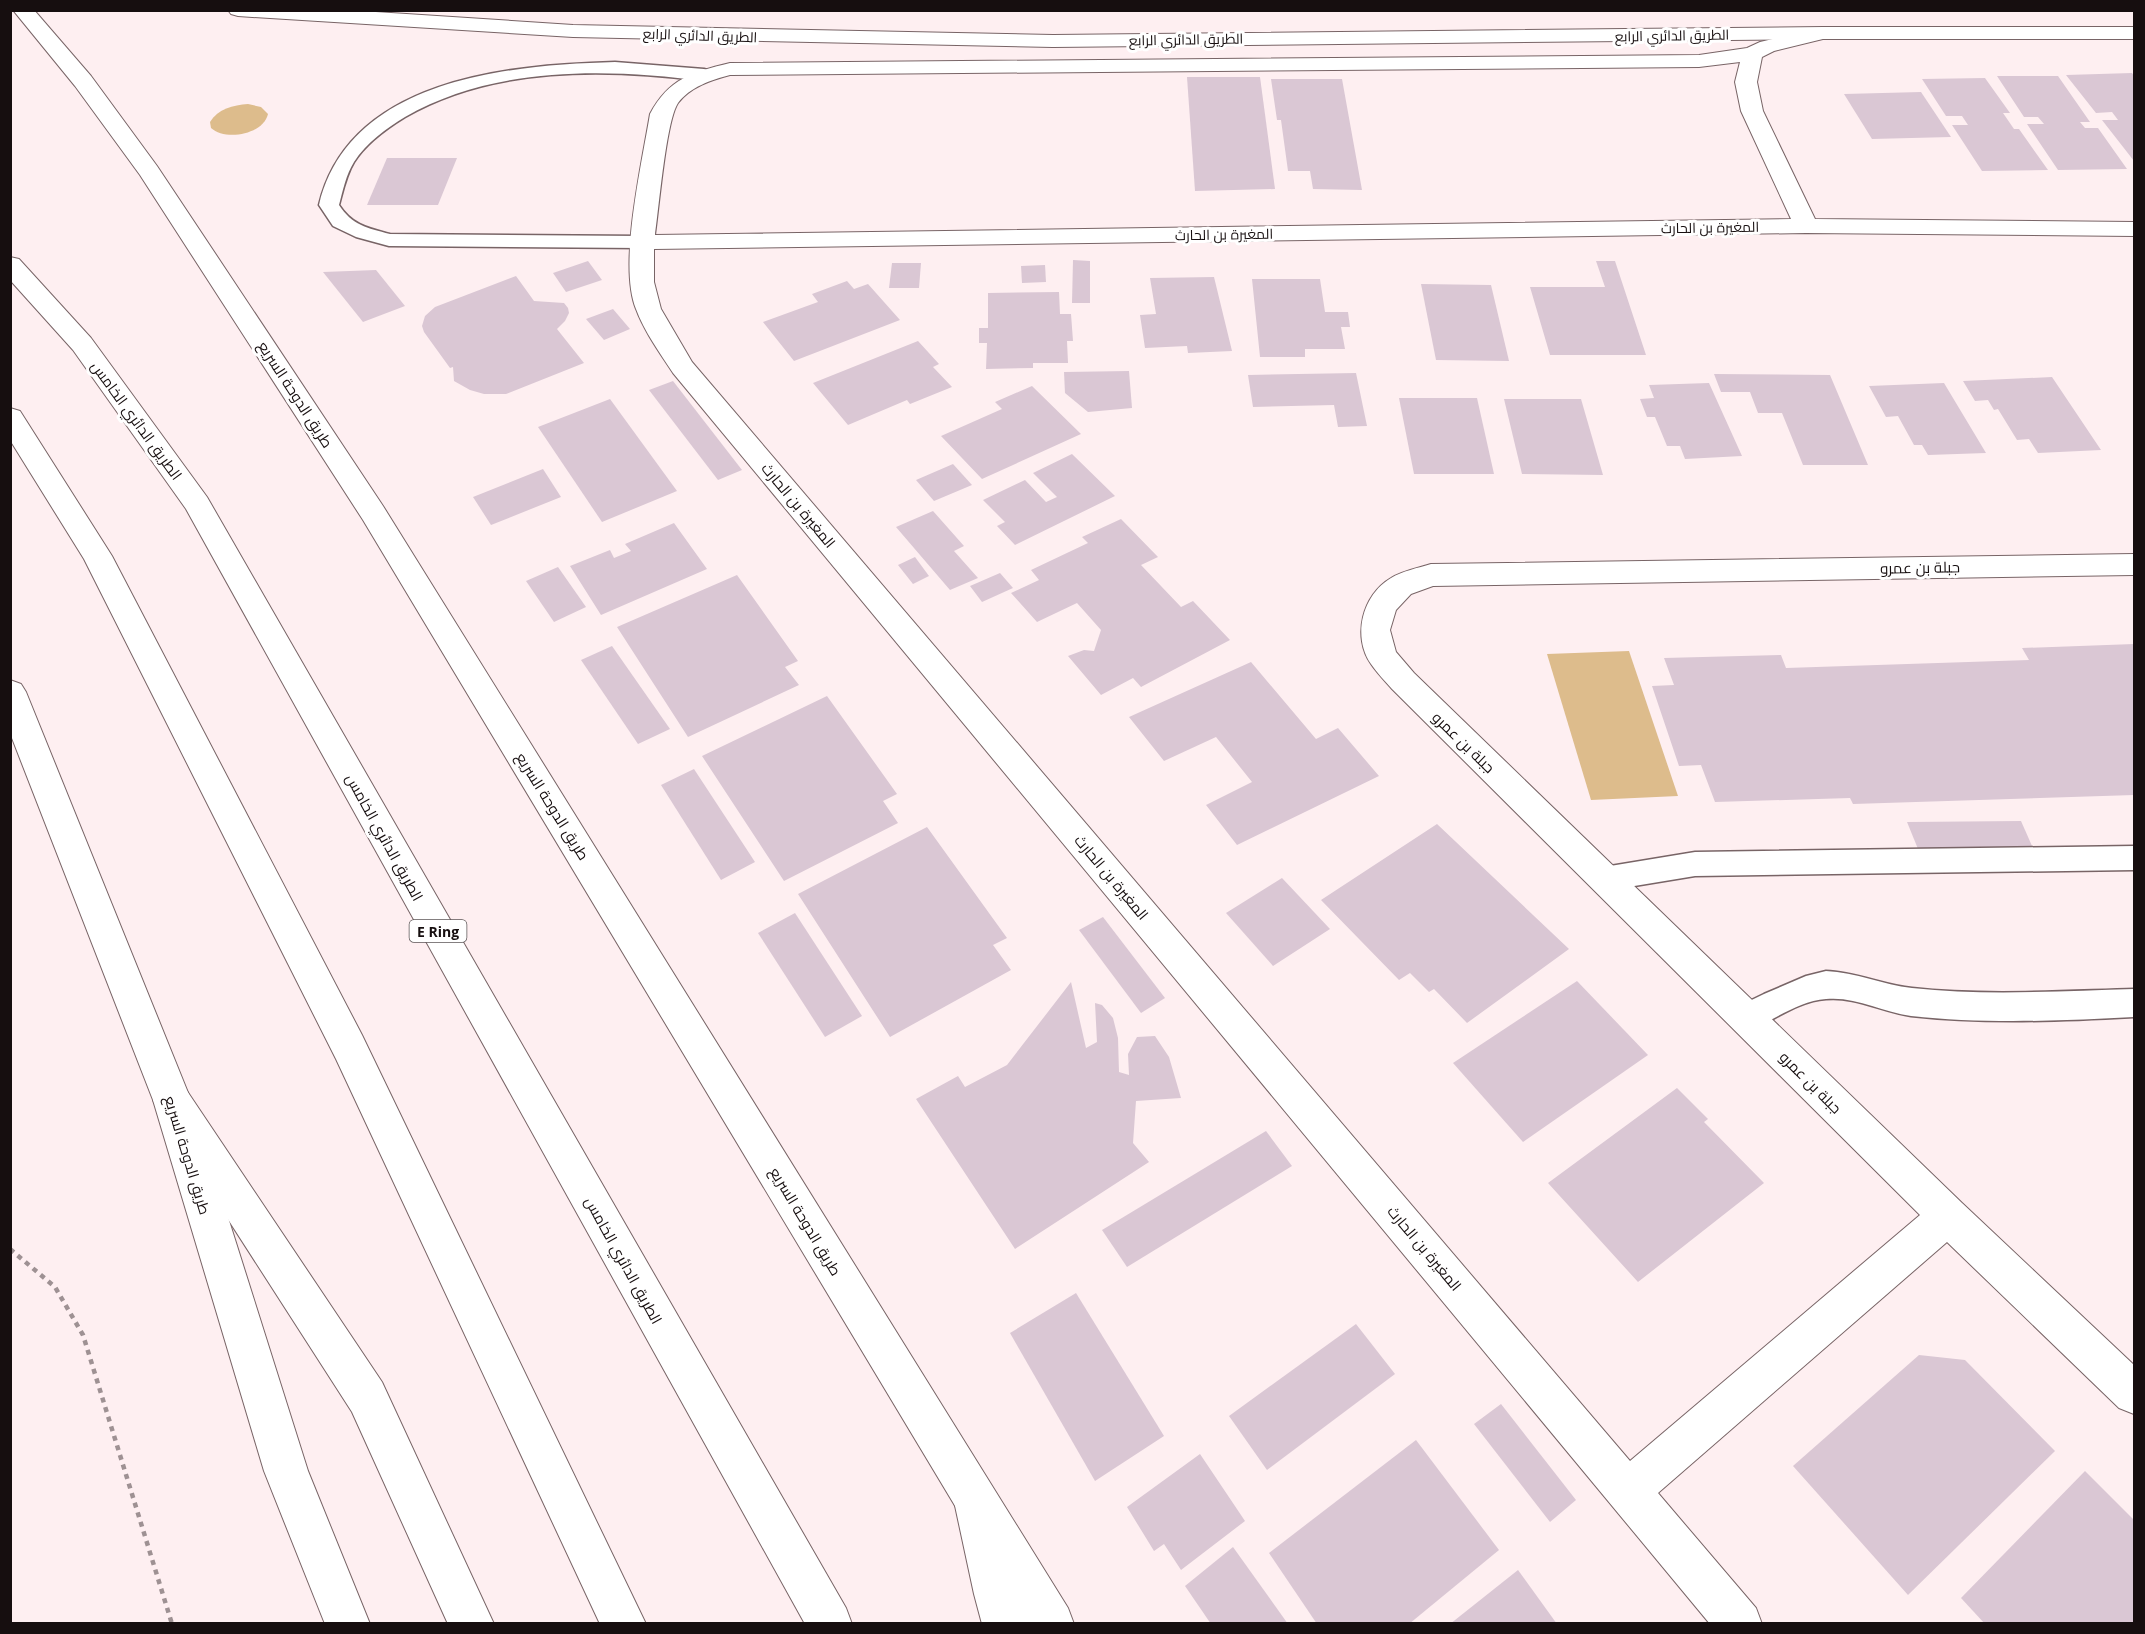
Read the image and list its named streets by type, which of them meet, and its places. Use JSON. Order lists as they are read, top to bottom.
{
  "streets": {
    "main road": [
      "الطريق الدائري الرابع",
      "المغيرة بن الحارث",
      "طريق الدوحة السريع",
      "الطريق الدائري الخامس",
      "جبلة بن عمرو",
      "E Ring"
    ]
  },
  "crossings": [
    ["الطريق الدائري الرابع", "المغيرة بن الحارث"]
  ]
}
